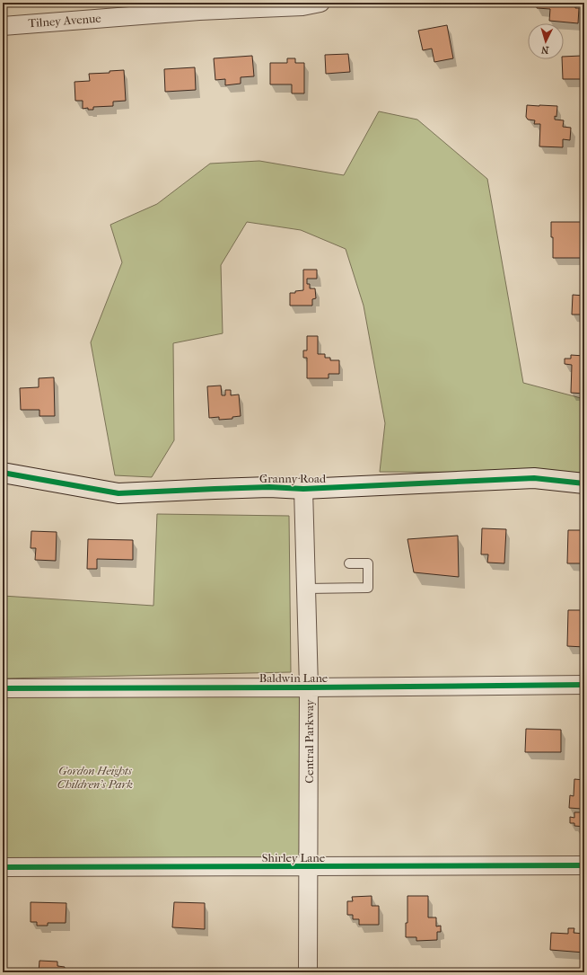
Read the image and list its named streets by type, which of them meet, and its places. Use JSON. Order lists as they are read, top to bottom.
{
  "streets": {
    "street": [
      "Tilney Avenue",
      "Granny Road",
      "Baldwin Lane",
      "Central Parkway",
      "Shirley Lane"
    ]
  },
  "crossings": [
    ["Granny Road", "Central Parkway"],
    ["Baldwin Lane", "Central Parkway"],
    ["Central Parkway", "Shirley Lane"]
  ],
  "parks": ["Gordon Heights Children's Park"],
  "north": "bottom"
}
